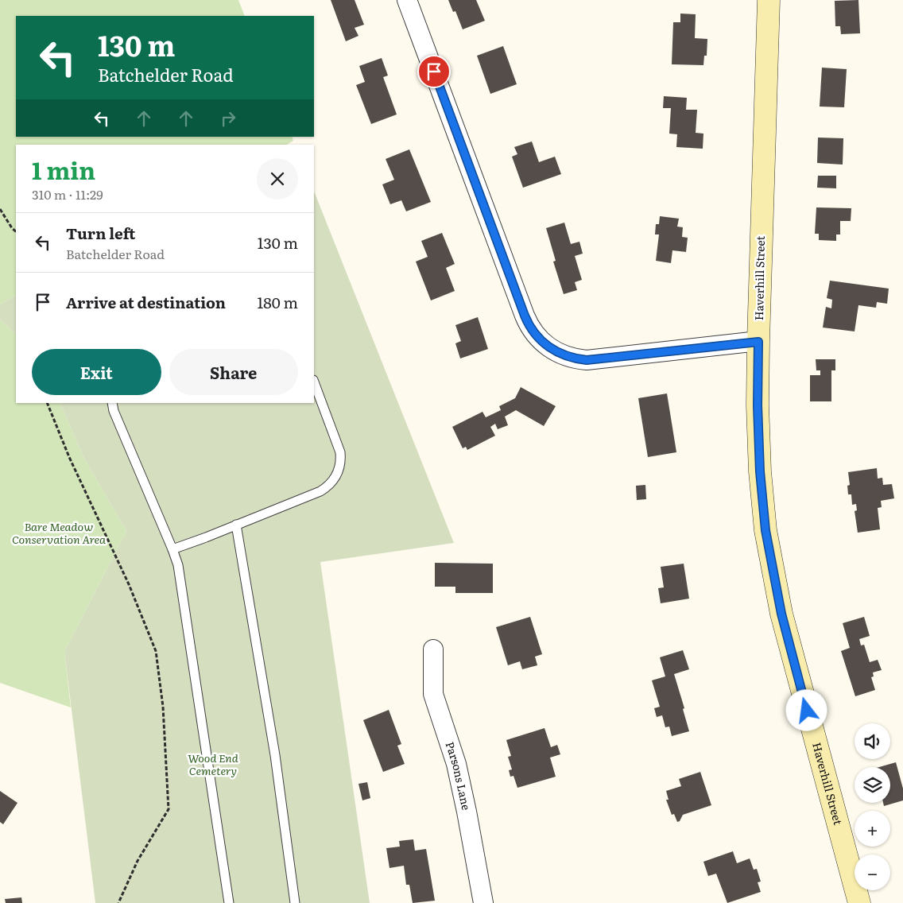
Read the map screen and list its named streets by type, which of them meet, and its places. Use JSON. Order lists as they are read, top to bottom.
{
  "streets": {
    "main road": ["Haverhill Street"],
    "street": ["Parsons Lane"]
  },
  "parks": ["Bare Meadow Conservation Area", "Wood End Cemetery"],
  "page": {
    "turn": ["130 m", "Batchelder Road"],
    "heading": ["1 min", "310 m · 11:29"],
    "list": [
      {
        "name": "Turn left",
        "note": "Batchelder Road",
        "value": "130 m"
      },
      {
        "name": "Arrive at destination",
        "value": "180 m"
      }
    ],
    "buttons": ["Exit", "Share"],
    "map_buttons": ["+", "−"]
  }
}
